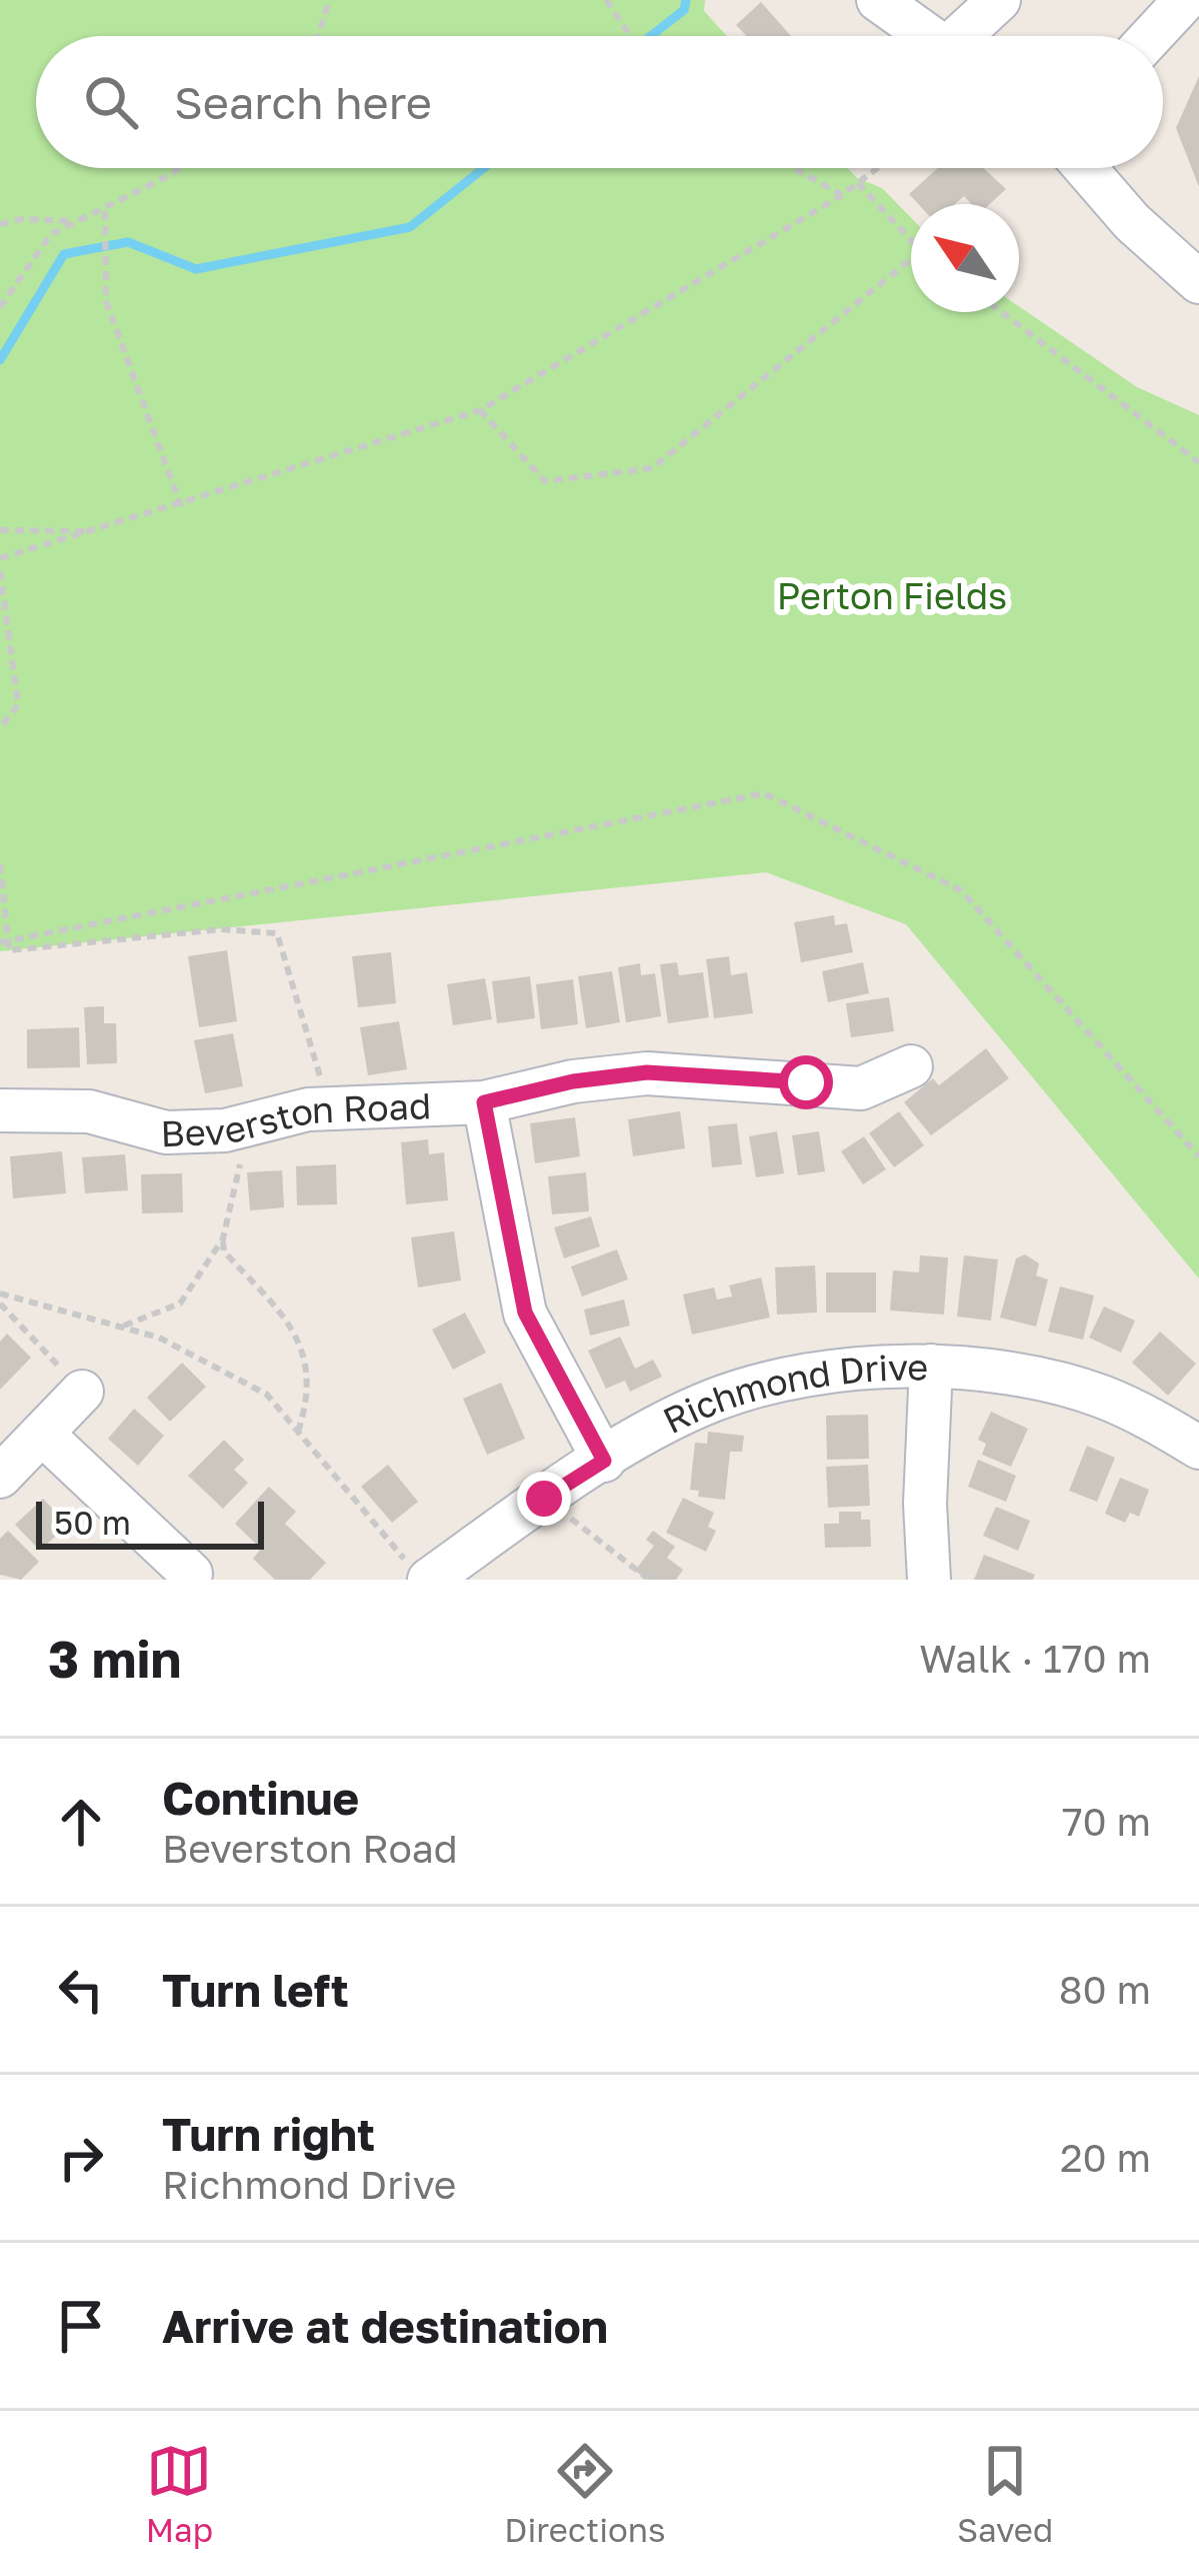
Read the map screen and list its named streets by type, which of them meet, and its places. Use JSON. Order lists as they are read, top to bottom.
{
  "streets": {
    "street": ["Beverston Road", "Richmond Drive"]
  },
  "parks": ["Perton Fields"],
  "scale_bar": "50 m",
  "north": "top left",
  "page": {
    "search": "Search here",
    "scale": "50 m",
    "heading": ["3 min", "Walk · 170 m"],
    "list": [
      ["Continue", "Beverston Road", "70 m"],
      ["Turn left", "80 m"],
      ["Turn right", "Richmond Drive", "20 m"],
      "Arrive at destination"
    ],
    "nav": ["Map", "Directions", "Saved"]
  }
}
